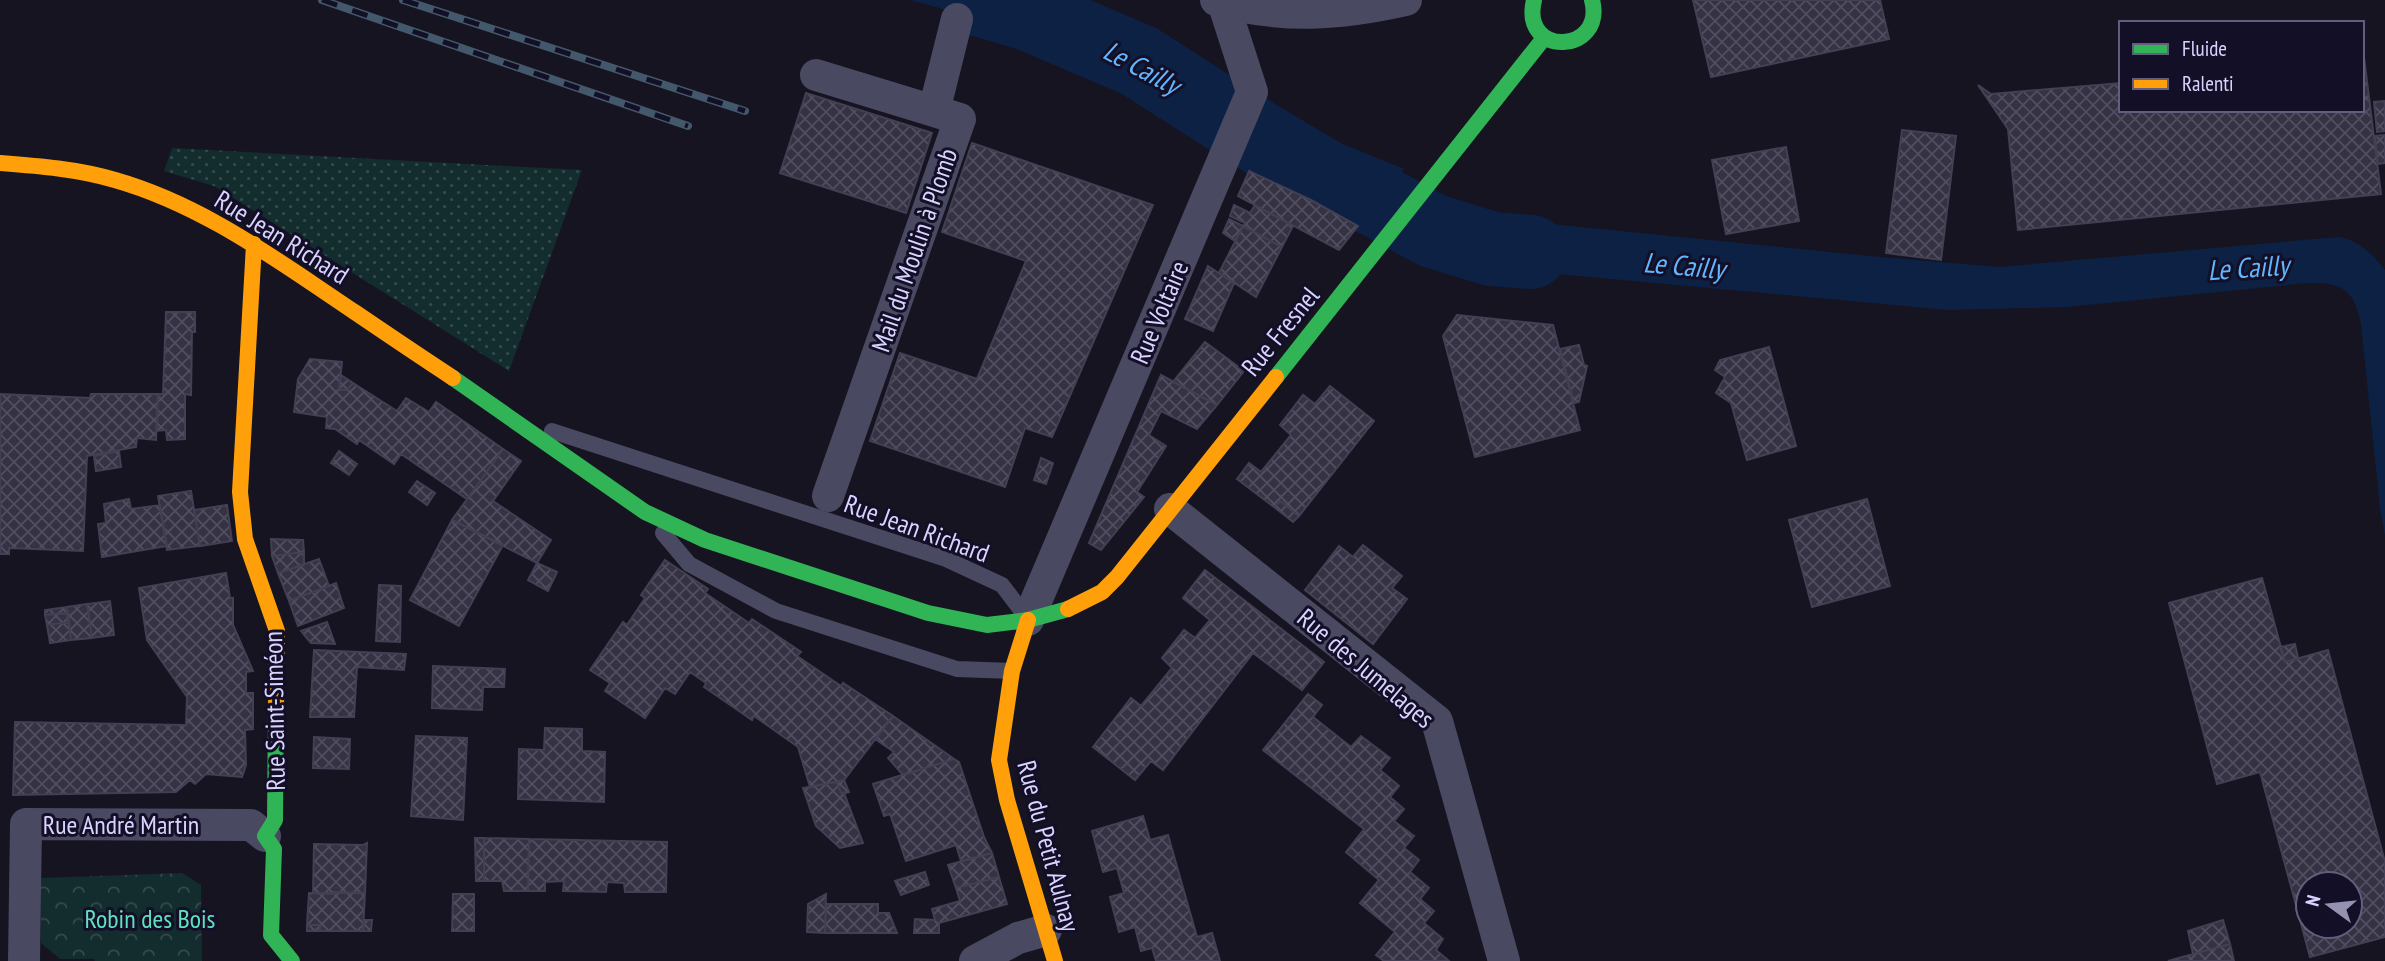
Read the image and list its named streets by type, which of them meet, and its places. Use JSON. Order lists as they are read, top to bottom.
{
  "streets": {
    "street": [
      "Rue Jean Richard",
      "Mail du Moulin à Plomb",
      "Rue Voltaire",
      "Rue Fresnel",
      "Rue des Jumelages",
      "Rue Saint-Siméon",
      "Rue André Martin",
      "Rue du Petit Aulnay"
    ]
  },
  "crossings": [
    ["Rue Jean Richard", "Rue Voltaire"],
    ["Rue Jean Richard", "Rue Fresnel"],
    ["Rue Jean Richard", "Rue Saint-Siméon"],
    ["Rue Jean Richard", "Rue du Petit Aulnay"],
    ["Rue Voltaire", "Rue Fresnel"],
    ["Rue Voltaire", "Rue du Petit Aulnay"],
    ["Rue Fresnel", "Rue des Jumelages"],
    ["Rue Fresnel", "Rue du Petit Aulnay"],
    ["Rue Saint-Siméon", "Rue André Martin"]
  ],
  "water": ["Le Cailly"],
  "parks": ["Robin des Bois"],
  "legend": ["Fluide", "Ralenti"],
  "north": "left"
}
